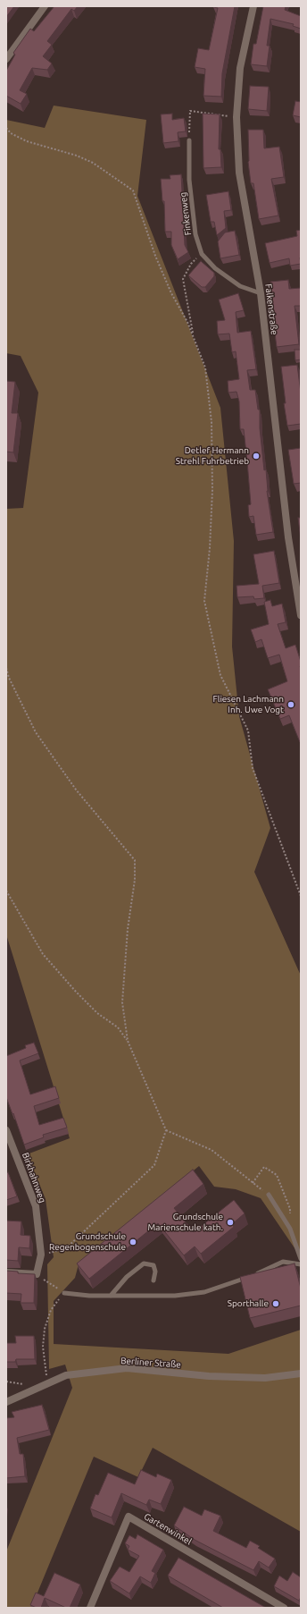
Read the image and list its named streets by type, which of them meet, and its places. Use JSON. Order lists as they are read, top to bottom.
{
  "streets": {
    "street": [
      "Falkenstraße",
      "Birkhahnweg",
      "Berliner Straße",
      "Gartenwinkel"
    ],
    "lane": ["Finkenweg"]
  },
  "crossings": [
    ["Finkenweg", "Falkenstraße"]
  ],
  "places": [
    "Detlef Hermann Strehl Fuhrbetrieb",
    "Fliesen Lachmann Inh. Uwe Vogt",
    "Grundschule Marienschule kath.",
    "Grundschule Regenbogenschule",
    "Sporthalle"
  ]
}
